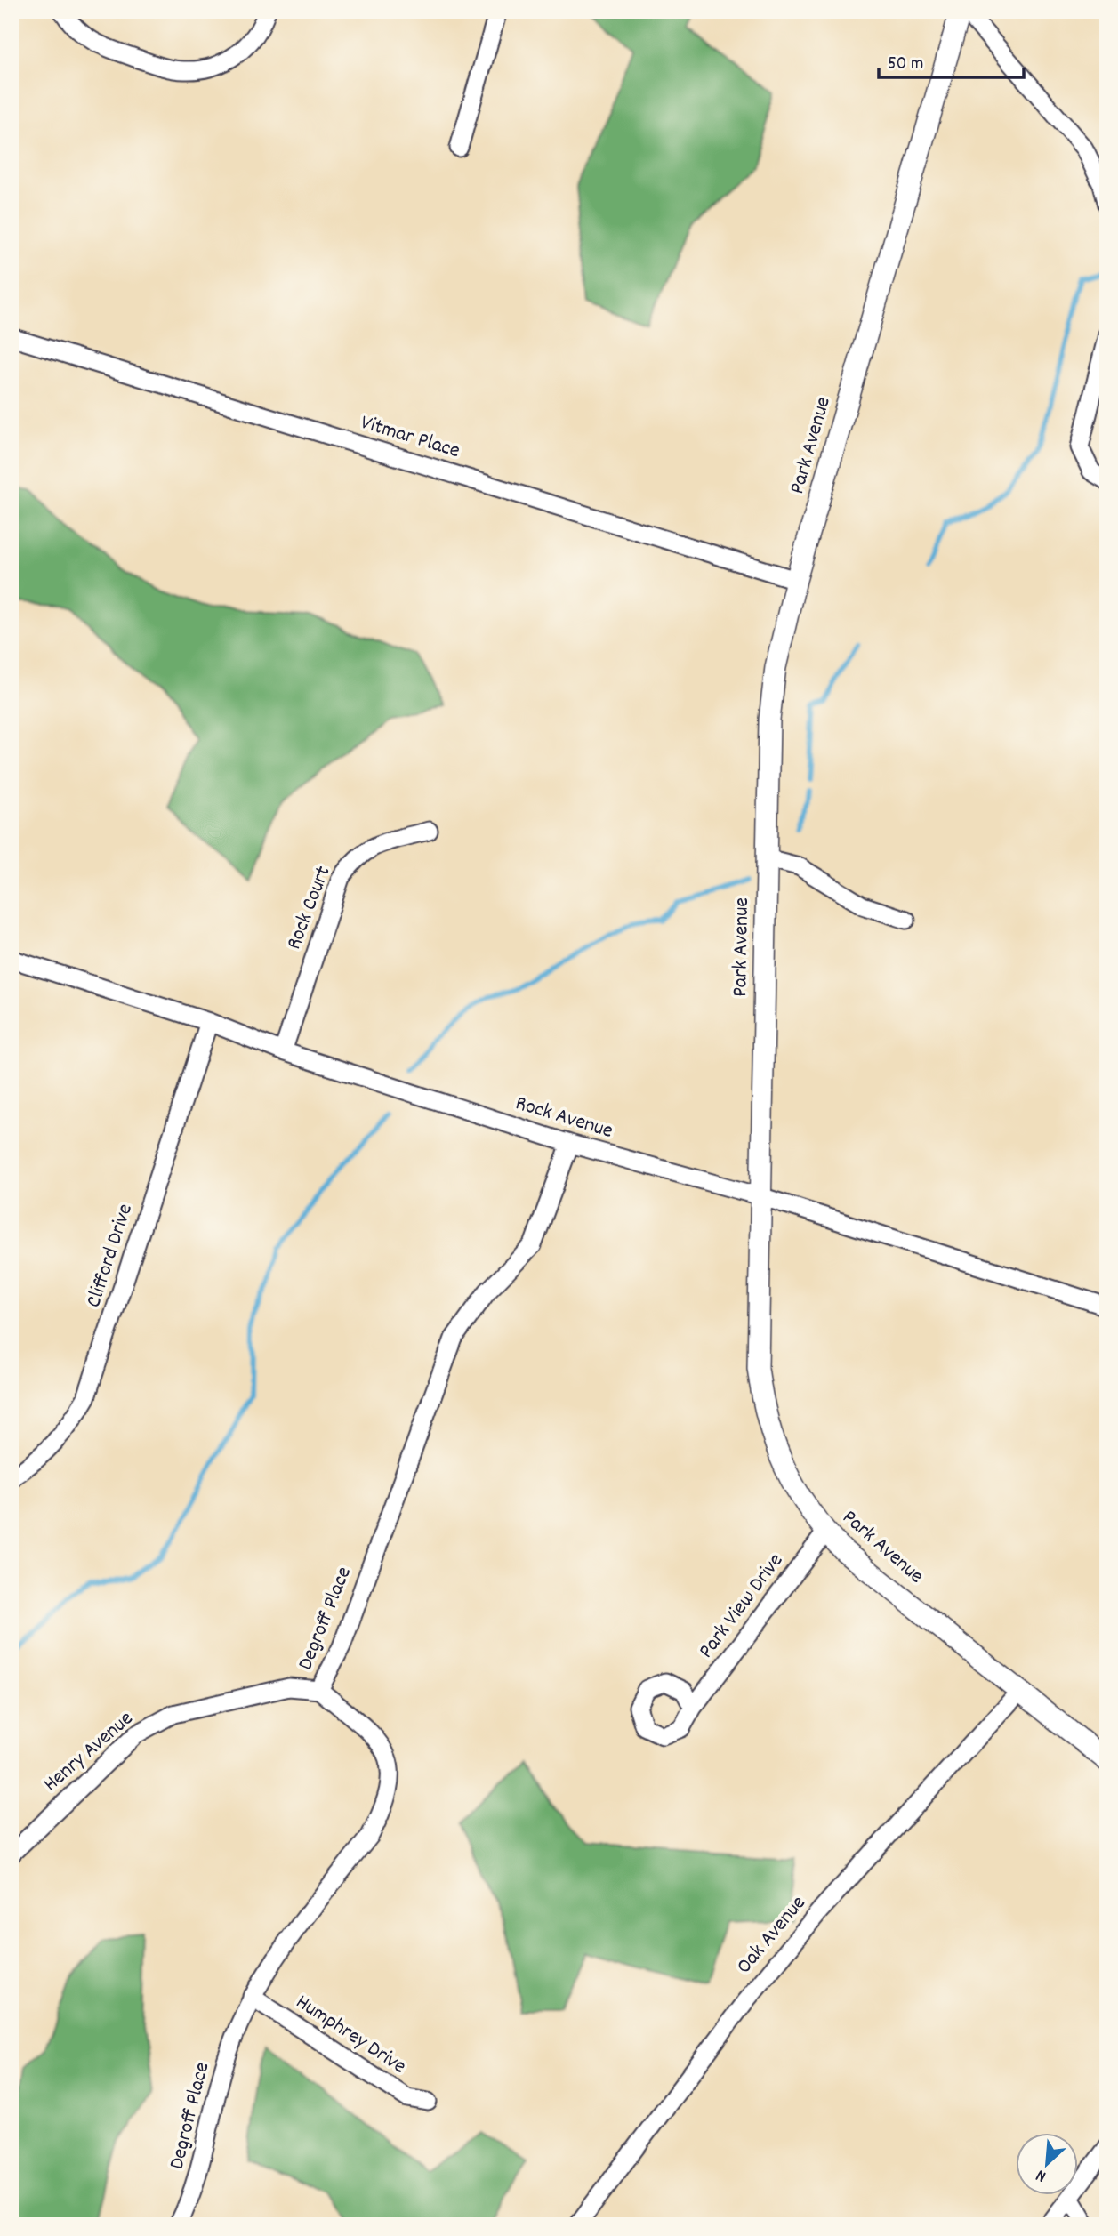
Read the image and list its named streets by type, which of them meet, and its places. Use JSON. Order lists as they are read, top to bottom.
{
  "streets": {
    "street": [
      "Vitmar Place",
      "Park Avenue",
      "Rock Court",
      "Rock Avenue",
      "Clifford Drive",
      "Park View Drive",
      "Degroff Place",
      "Henry Avenue",
      "Oak Avenue",
      "Humphrey Drive"
    ]
  },
  "crossings": [
    ["Vitmar Place", "Park Avenue"],
    ["Park Avenue", "Rock Avenue"],
    ["Park Avenue", "Park View Drive"],
    ["Park Avenue", "Oak Avenue"],
    ["Rock Court", "Rock Avenue"],
    ["Rock Avenue", "Clifford Drive"],
    ["Rock Avenue", "Degroff Place"],
    ["Degroff Place", "Henry Avenue"],
    ["Degroff Place", "Humphrey Drive"]
  ],
  "scale_bar": "50 m",
  "north": "bottom left"
}
